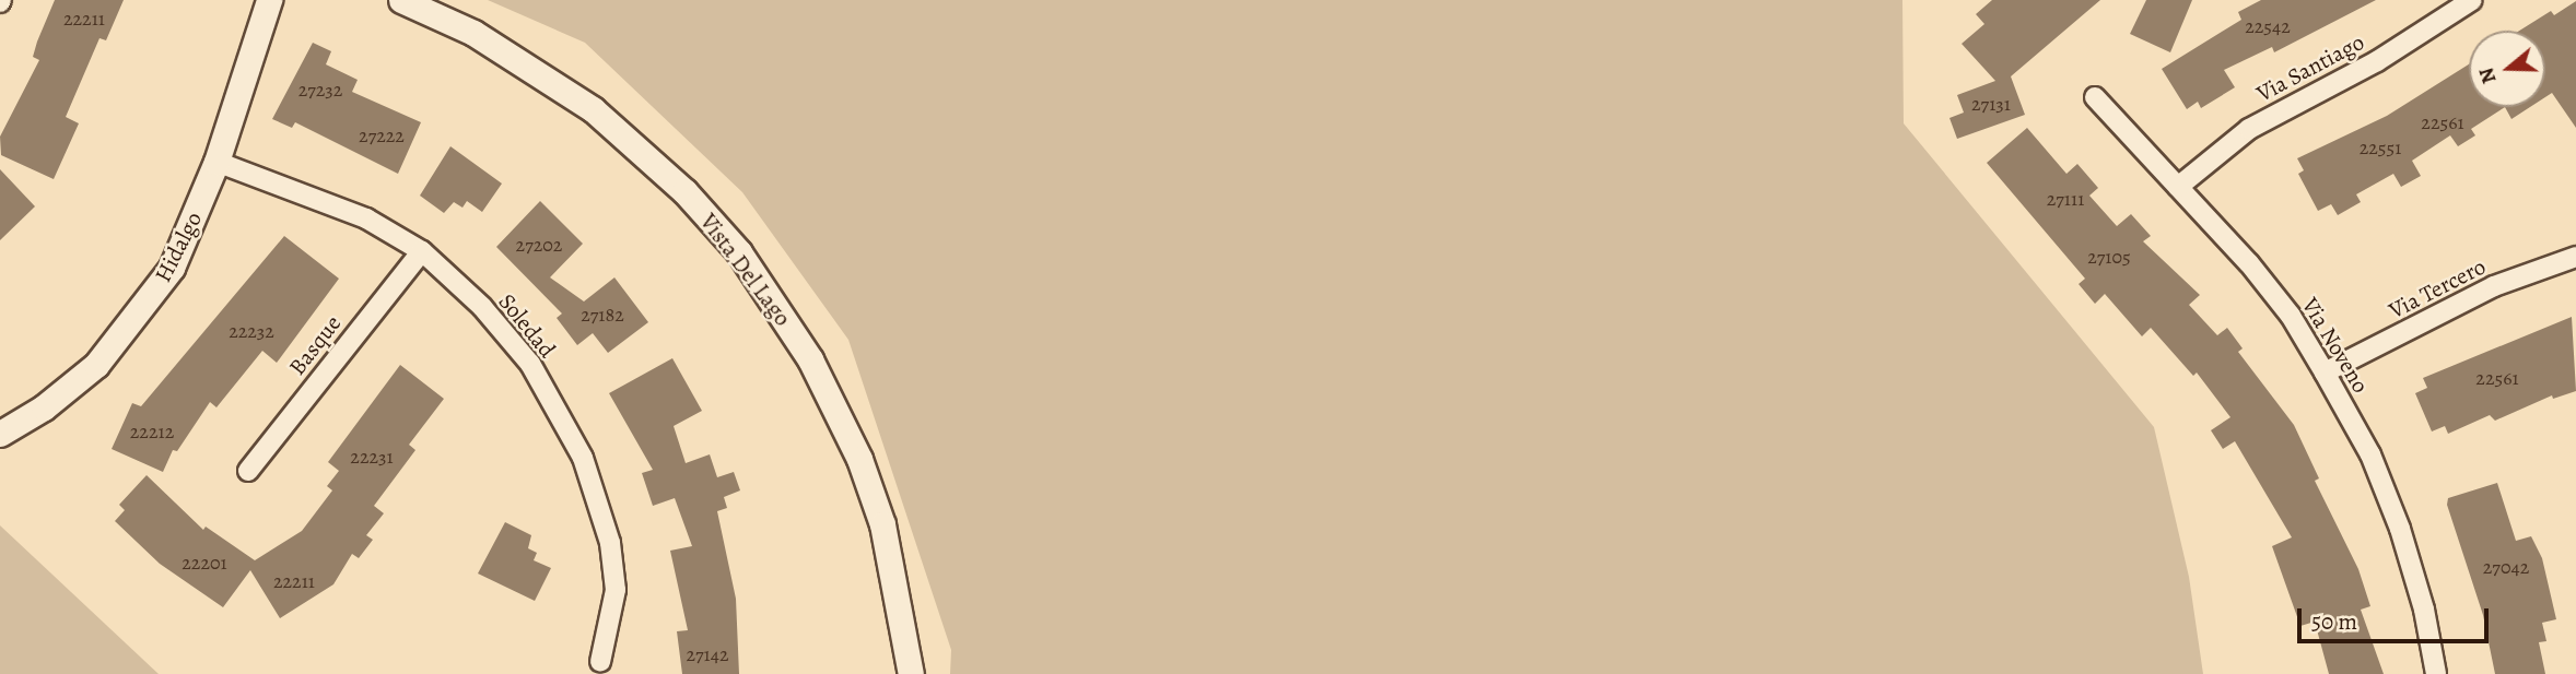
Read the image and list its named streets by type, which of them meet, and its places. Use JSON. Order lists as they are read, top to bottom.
{
  "streets": {
    "street": [
      "Via Santiago",
      "Hidalgo",
      "Vista Del Lago",
      "Via Tercero",
      "Soledad",
      "Basque",
      "Via Noveno"
    ]
  },
  "crossings": [
    ["Via Santiago", "Via Noveno"],
    ["Hidalgo", "Soledad"],
    ["Via Tercero", "Via Noveno"],
    ["Soledad", "Basque"]
  ],
  "house_numbers": [
    "22211",
    "22542",
    "27232",
    "27131",
    "22561",
    "27222",
    "22551",
    "27111",
    "27202",
    "27105",
    "27182",
    "22232",
    "22561",
    "22212",
    "22231",
    "22201",
    "27042",
    "22211",
    "27142"
  ],
  "scale_bar": "50 m",
  "north": "left"
}
